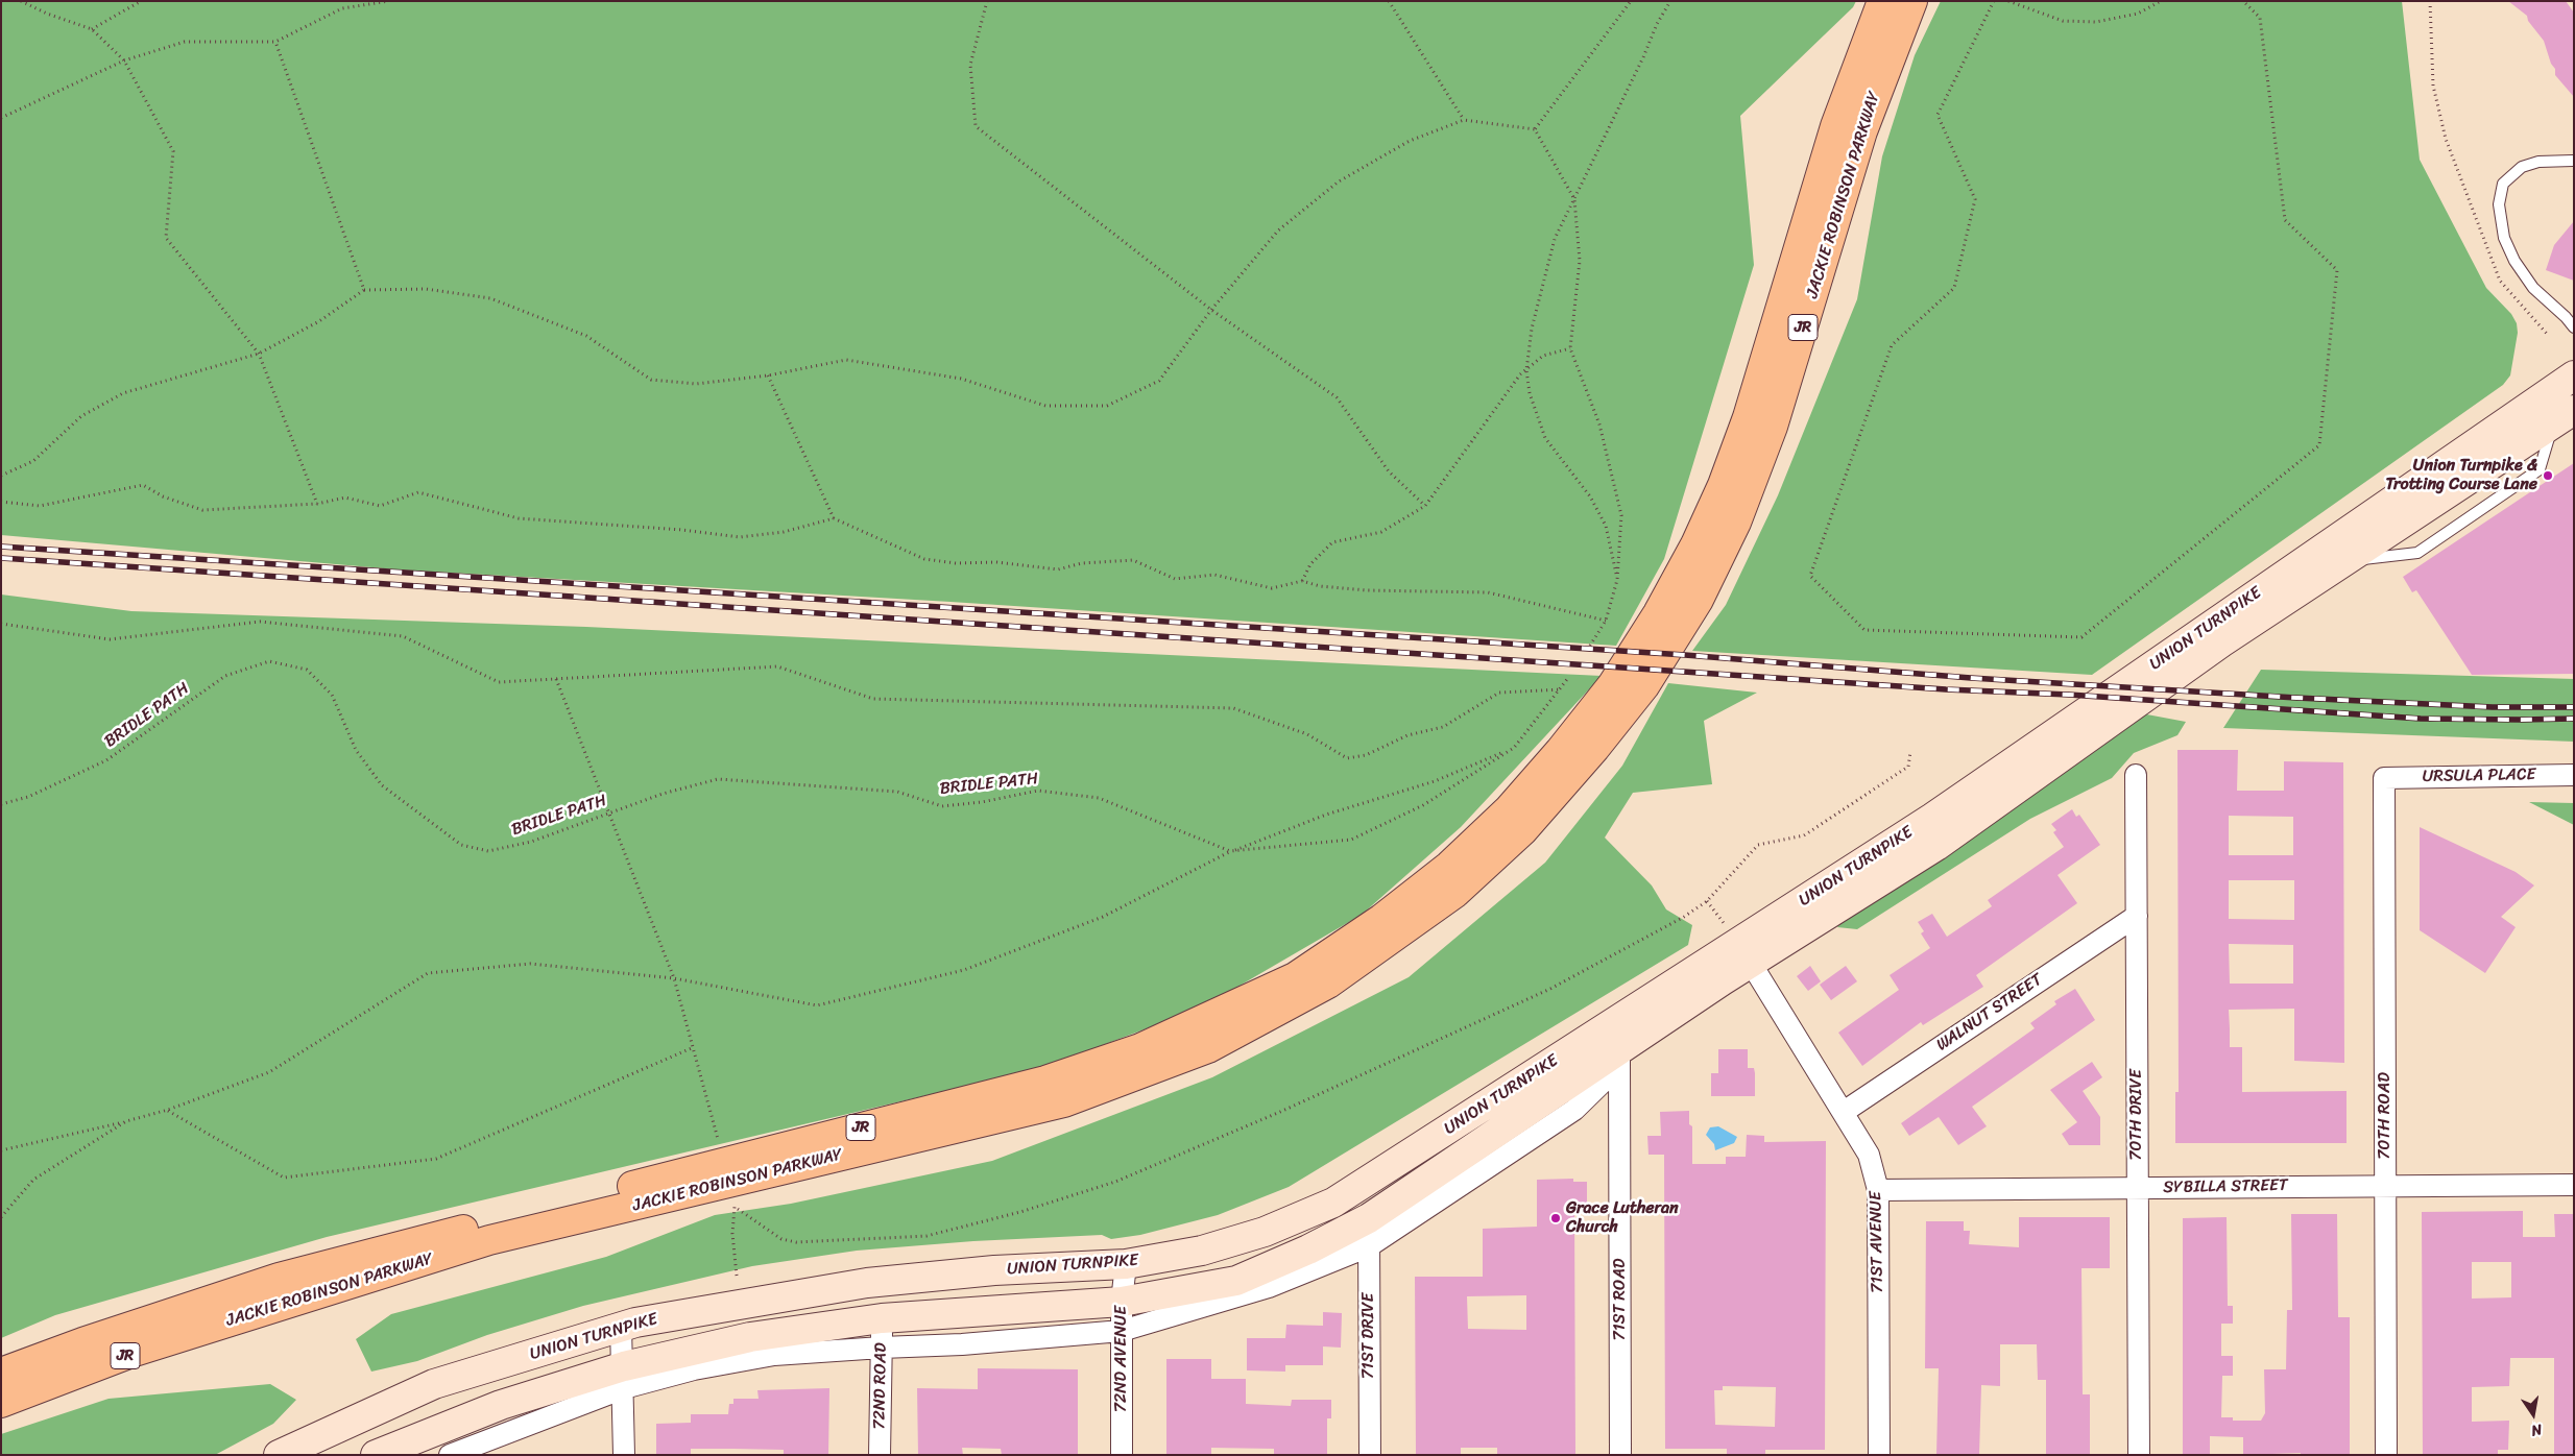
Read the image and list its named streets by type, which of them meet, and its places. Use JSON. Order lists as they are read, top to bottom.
{
  "streets": {
    "highway": ["JACKIE ROBINSON PARKWAY", "JR"],
    "main road": ["UNION TURNPIKE"],
    "street": [
      "URSULA PLACE",
      "WALNUT STREET",
      "70TH DRIVE",
      "70TH ROAD",
      "SYBILLA STREET",
      "71ST AVENUE",
      "71ST ROAD",
      "71ST DRIVE",
      "72ND AVENUE",
      "72ND ROAD"
    ],
    "path": ["BRIDLE PATH"]
  },
  "crossings": [
    ["UNION TURNPIKE", "71ST AVENUE"],
    ["UNION TURNPIKE", "71ST ROAD"],
    ["UNION TURNPIKE", "71ST DRIVE"],
    ["UNION TURNPIKE", "72ND AVENUE"],
    ["UNION TURNPIKE", "72ND ROAD"],
    ["URSULA PLACE", "70TH ROAD"],
    ["WALNUT STREET", "70TH DRIVE"],
    ["WALNUT STREET", "71ST AVENUE"],
    ["70TH DRIVE", "SYBILLA STREET"],
    ["70TH ROAD", "SYBILLA STREET"],
    ["SYBILLA STREET", "71ST AVENUE"]
  ],
  "places": ["Union Turnpike & Trotting Course Lane", "Grace Lutheran Church"],
  "north": "bottom"
}
